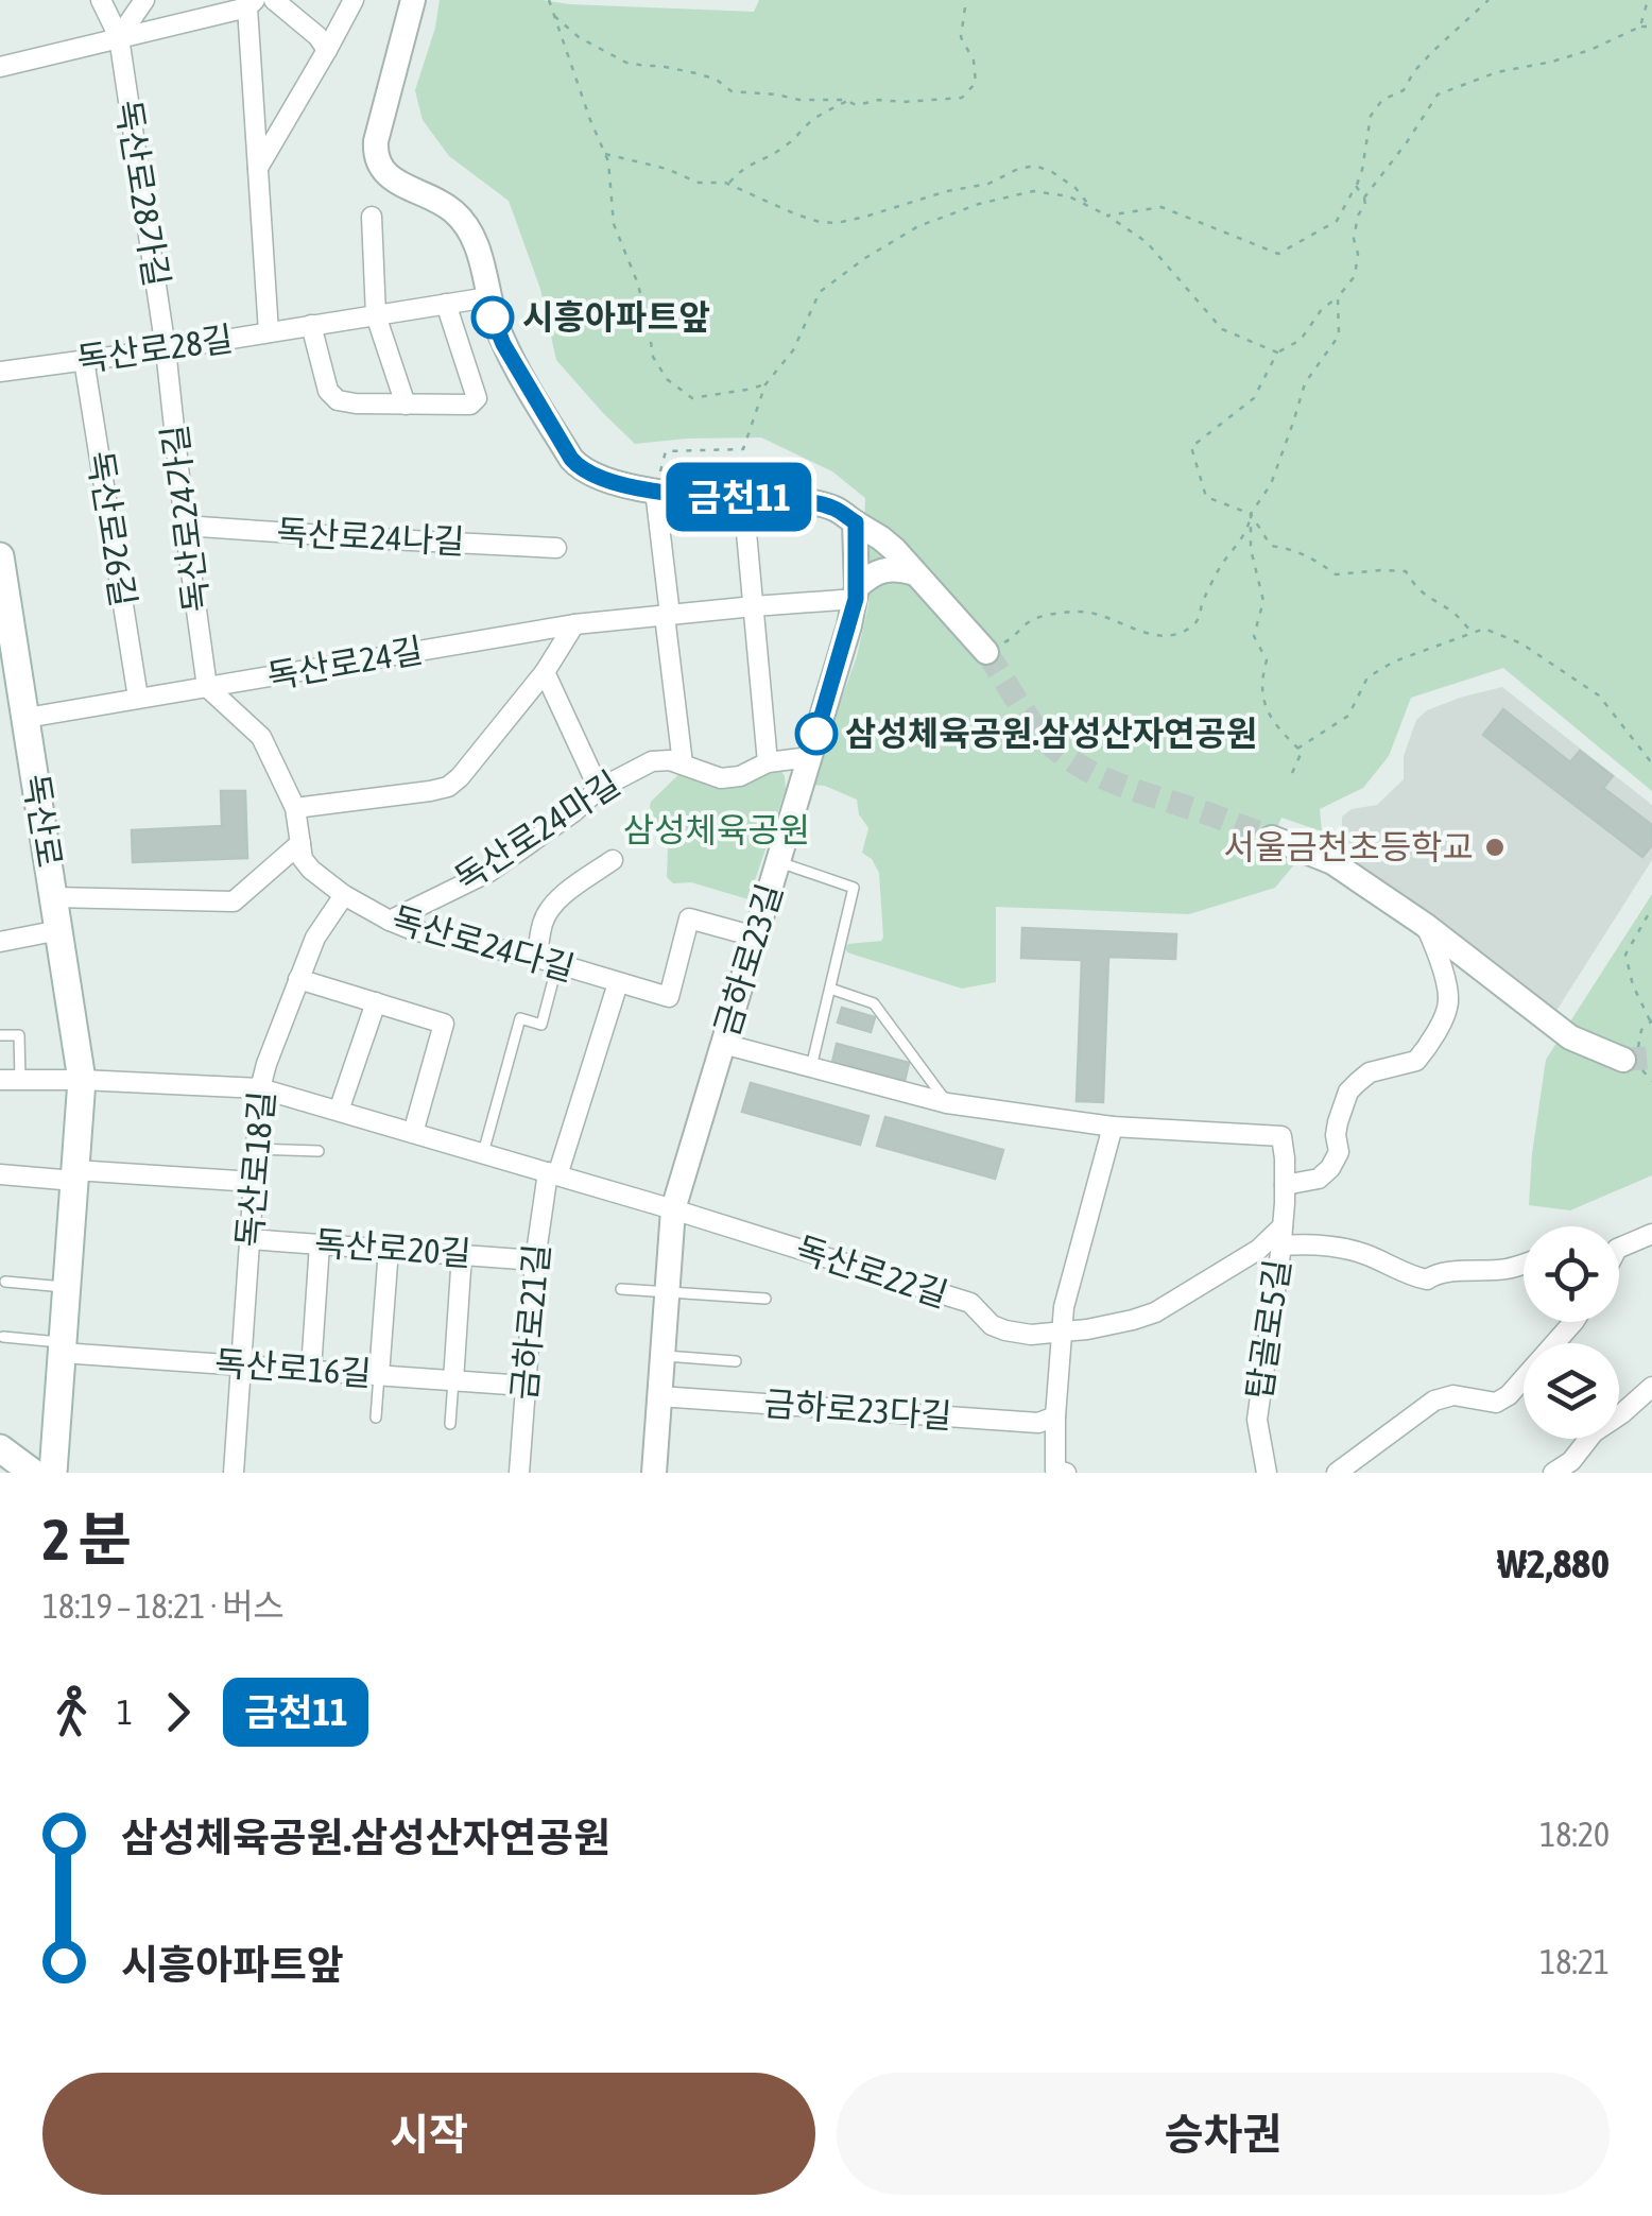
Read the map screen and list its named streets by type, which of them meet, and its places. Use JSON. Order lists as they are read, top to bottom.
{
  "streets": {
    "main road": ["독산로"],
    "street": [
      "독산로28가길",
      "독산로28길",
      "독산로24가길",
      "독산로26길",
      "독산로24나길",
      "독산로24길",
      "독산로24마길",
      "독산로24다길",
      "금하로23길",
      "독산로18길",
      "독산로20길",
      "독산로22길",
      "금하로21길",
      "탑골로5길",
      "독산로16길",
      "금하로23다길"
    ]
  },
  "crossings": [
    ["독산로28가길", "독산로28길"],
    ["독산로28가길", "독산로24가길"],
    ["독산로28길", "독산로24가길"],
    ["독산로28길", "독산로26길"],
    ["독산로24가길", "독산로26길"],
    ["독산로24가길", "독산로24나길"],
    ["독산로24가길", "독산로24길"],
    ["독산로24가길", "독산로"],
    ["독산로24가길", "독산로24다길"],
    ["독산로26길", "독산로24길"],
    ["독산로26길", "독산로"],
    ["독산로26길", "독산로24다길"],
    ["독산로24길", "독산로"],
    ["독산로24길", "독산로24다길"],
    ["독산로24길", "금하로23길"],
    ["독산로", "독산로24다길"],
    ["독산로", "독산로22길"],
    ["독산로", "독산로16길"],
    ["독산로24마길", "독산로24다길"],
    ["독산로24마길", "금하로23길"],
    ["독산로24다길", "금하로23길"],
    ["독산로24다길", "독산로18길"],
    ["금하로23길", "독산로22길"],
    ["금하로23길", "금하로23다길"],
    ["독산로18길", "독산로20길"],
    ["독산로18길", "독산로22길"],
    ["독산로18길", "독산로16길"],
    ["독산로20길", "금하로21길"],
    ["독산로22길", "금하로21길"],
    ["독산로22길", "탑골로5길"],
    ["금하로21길", "독산로16길"]
  ],
  "parks": ["삼성체육공원"],
  "places": ["시흥아파트앞", "삼성체육공원.삼성산자연공원", "서울금천초등학교"],
  "lines": ["bus line 금천11"],
  "page": {
    "on_map": "금천11",
    "heading": ["2 분", "18:19 – 18:21 · 버스", "₩2,880"],
    "legs": ["1", "금천11"],
    "list": [
      {
        "name": "삼성체육공원.삼성산자연공원",
        "value": "18:20"
      },
      {
        "name": "시흥아파트앞",
        "value": "18:21"
      }
    ],
    "buttons": ["시작", "승차권"]
  }
}
